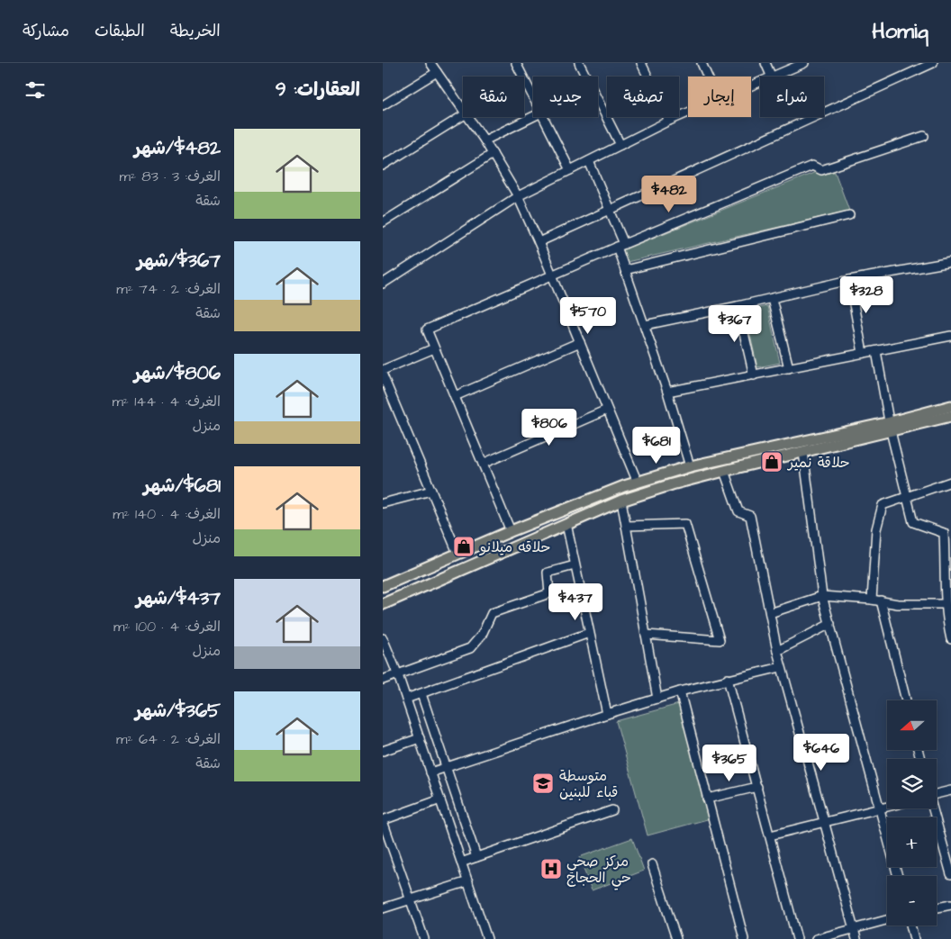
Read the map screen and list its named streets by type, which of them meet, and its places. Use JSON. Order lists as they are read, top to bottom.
{
  "places": {
    "shop": ["حلاقة نمير", "حلاقه ميلانو"],
    "school or university": ["متوسطة قباء للبنين"],
    "hospital": ["مركز صحي حي الحجاج"]
  },
  "north": "left",
  "page": {
    "header": "Homiq",
    "nav": ["الخريطة", "الطبقات", "مشاركة"],
    "heading": "العقارات: 9",
    "chip": [
      "شراء",
      "إيجار",
      "تصفية",
      "جديد",
      "شقة"
    ],
    "list": [
      {
        "name": "$482/شهر",
        "note": "الغرف: 3 · 83 m² · شقة"
      },
      {
        "name": "$367/شهر",
        "note": "الغرف: 2 · 74 m² · شقة"
      },
      {
        "name": "$806/شهر",
        "note": "الغرف: 4 · 144 m² · منزل"
      },
      {
        "name": "$681/شهر",
        "note": "الغرف: 4 · 140 m² · منزل"
      },
      {
        "name": "$437/شهر",
        "note": "الغرف: 4 · 100 m² · منزل"
      },
      {
        "name": "$365/شهر",
        "note": "الغرف: 2 · 64 m² · شقة"
      }
    ],
    "price": [
      "$482",
      "$328",
      "$570",
      "$367",
      "$806",
      "$681",
      "$437",
      "$646",
      "$365"
    ],
    "map_buttons": ["+", "−"]
  }
}
